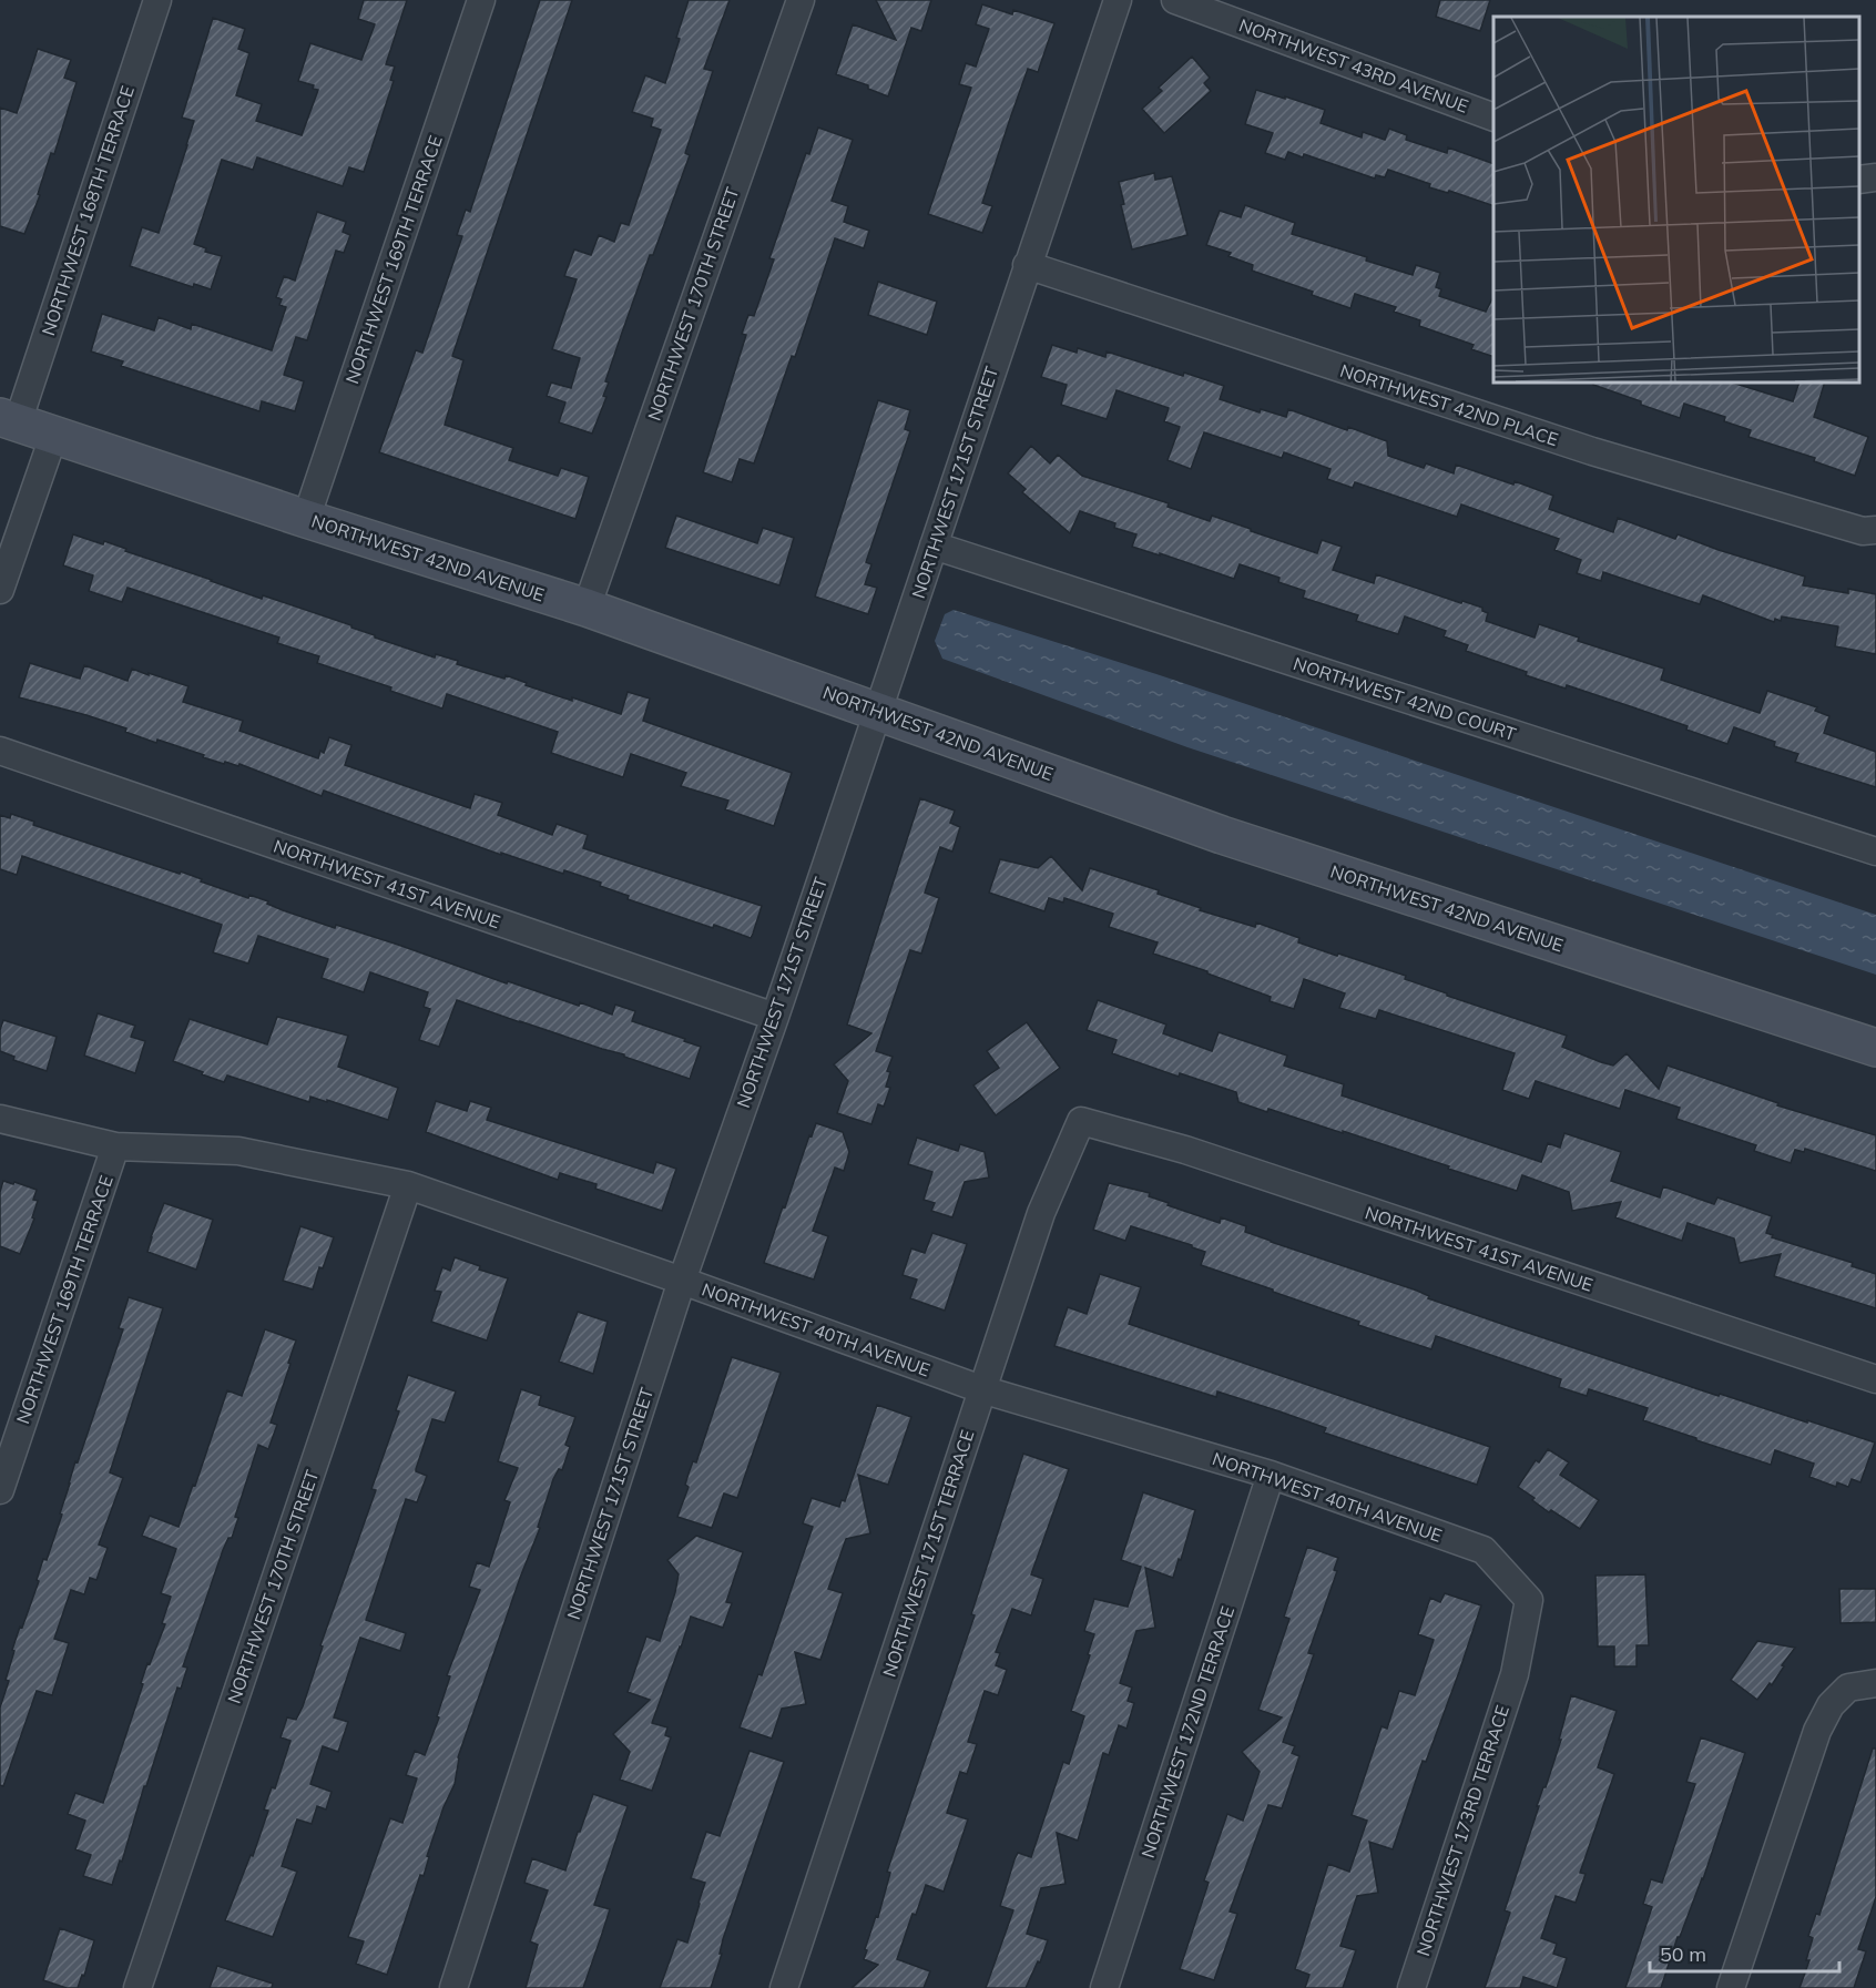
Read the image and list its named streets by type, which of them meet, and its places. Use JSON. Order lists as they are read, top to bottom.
{
  "streets": {
    "street": [
      "NORTHWEST 43RD AVENUE",
      "NORTHWEST 168TH TERRACE",
      "NORTHWEST 169TH TERRACE",
      "NORTHWEST 170TH STREET",
      "NORTHWEST 42ND PLACE",
      "NORTHWEST 171ST STREET",
      "NORTHWEST 42ND AVENUE",
      "NORTHWEST 42ND COURT",
      "NORTHWEST 41ST AVENUE",
      "NORTHWEST 40TH AVENUE",
      "NORTHWEST 171ST TERRACE",
      "NORTHWEST 172ND TERRACE",
      "NORTHWEST 173RD TERRACE"
    ]
  },
  "crossings": [
    ["NORTHWEST 168TH TERRACE", "NORTHWEST 42ND AVENUE"],
    ["NORTHWEST 169TH TERRACE", "NORTHWEST 42ND AVENUE"],
    ["NORTHWEST 169TH TERRACE", "NORTHWEST 40TH AVENUE"],
    ["NORTHWEST 170TH STREET", "NORTHWEST 42ND AVENUE"],
    ["NORTHWEST 170TH STREET", "NORTHWEST 40TH AVENUE"],
    ["NORTHWEST 42ND PLACE", "NORTHWEST 171ST STREET"],
    ["NORTHWEST 171ST STREET", "NORTHWEST 42ND AVENUE"],
    ["NORTHWEST 171ST STREET", "NORTHWEST 42ND COURT"],
    ["NORTHWEST 171ST STREET", "NORTHWEST 41ST AVENUE"],
    ["NORTHWEST 171ST STREET", "NORTHWEST 40TH AVENUE"],
    ["NORTHWEST 41ST AVENUE", "NORTHWEST 171ST TERRACE"],
    ["NORTHWEST 40TH AVENUE", "NORTHWEST 171ST TERRACE"],
    ["NORTHWEST 40TH AVENUE", "NORTHWEST 172ND TERRACE"],
    ["NORTHWEST 40TH AVENUE", "NORTHWEST 173RD TERRACE"]
  ],
  "scale_bar": "50 m"
}
